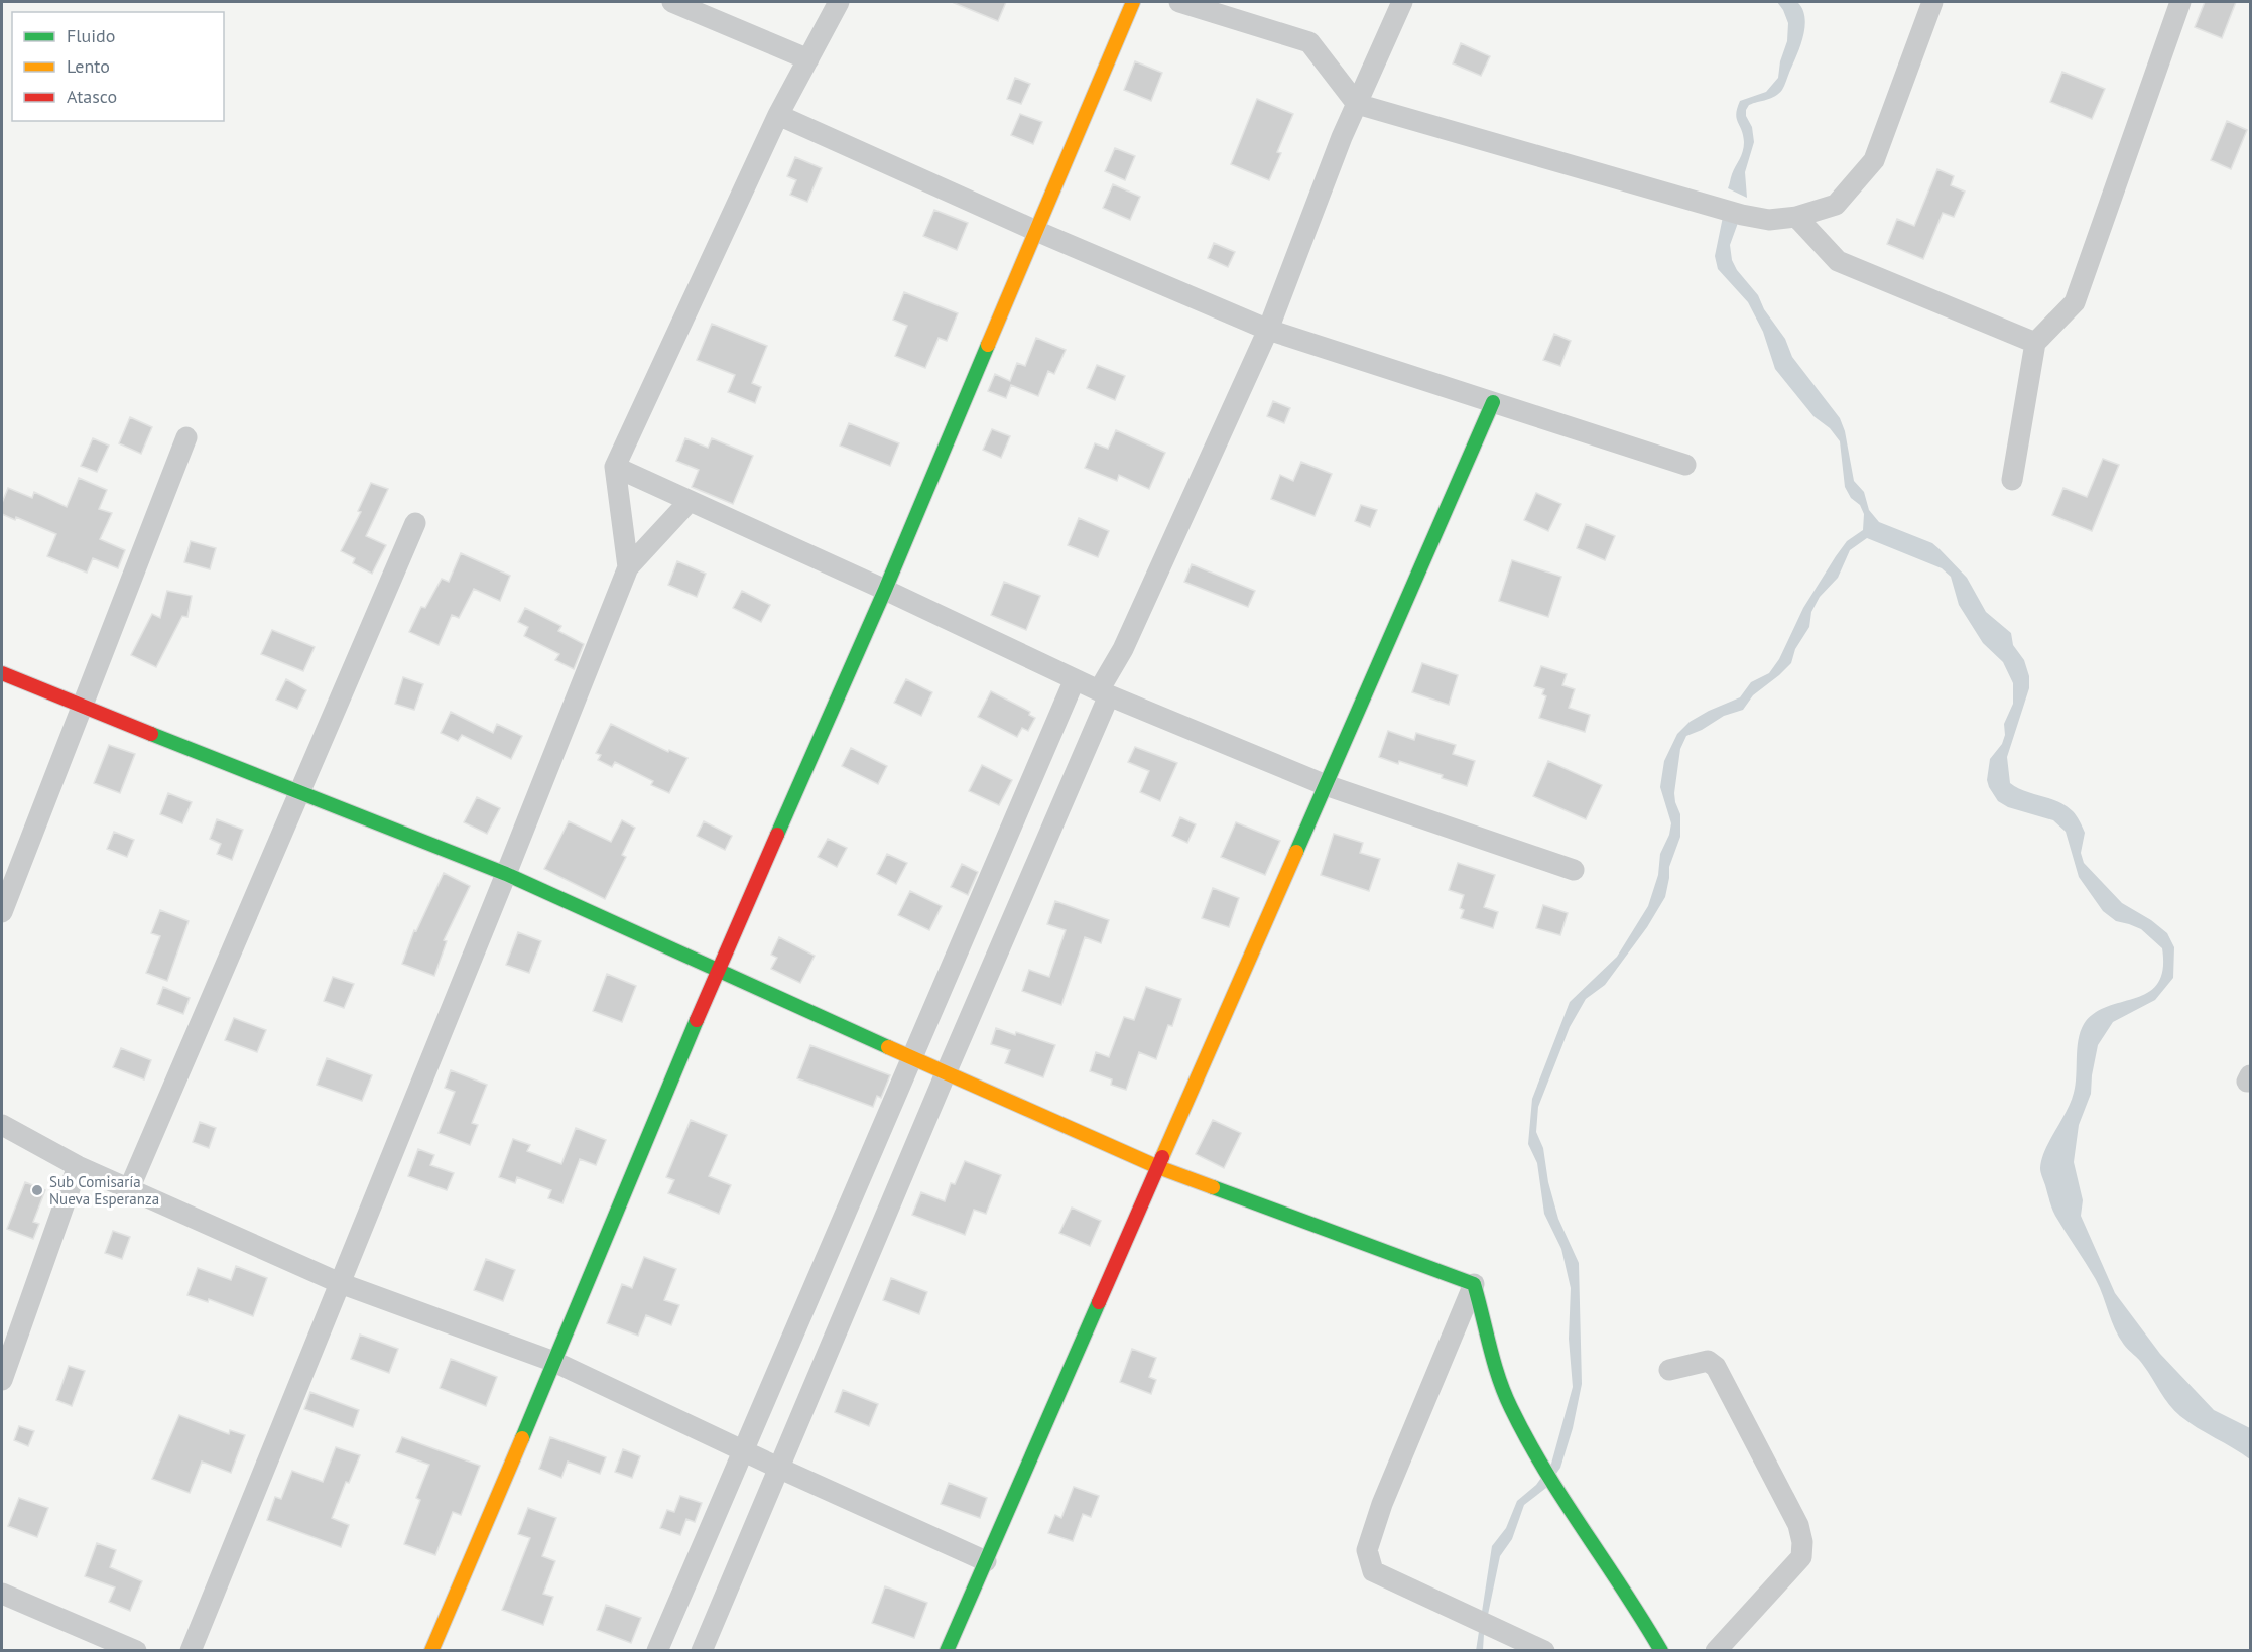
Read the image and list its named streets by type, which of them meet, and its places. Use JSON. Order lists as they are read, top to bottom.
{
  "places": ["Sub Comisaría Nueva Esperanza"],
  "legend": ["Fluido", "Lento", "Atasco"]
}
